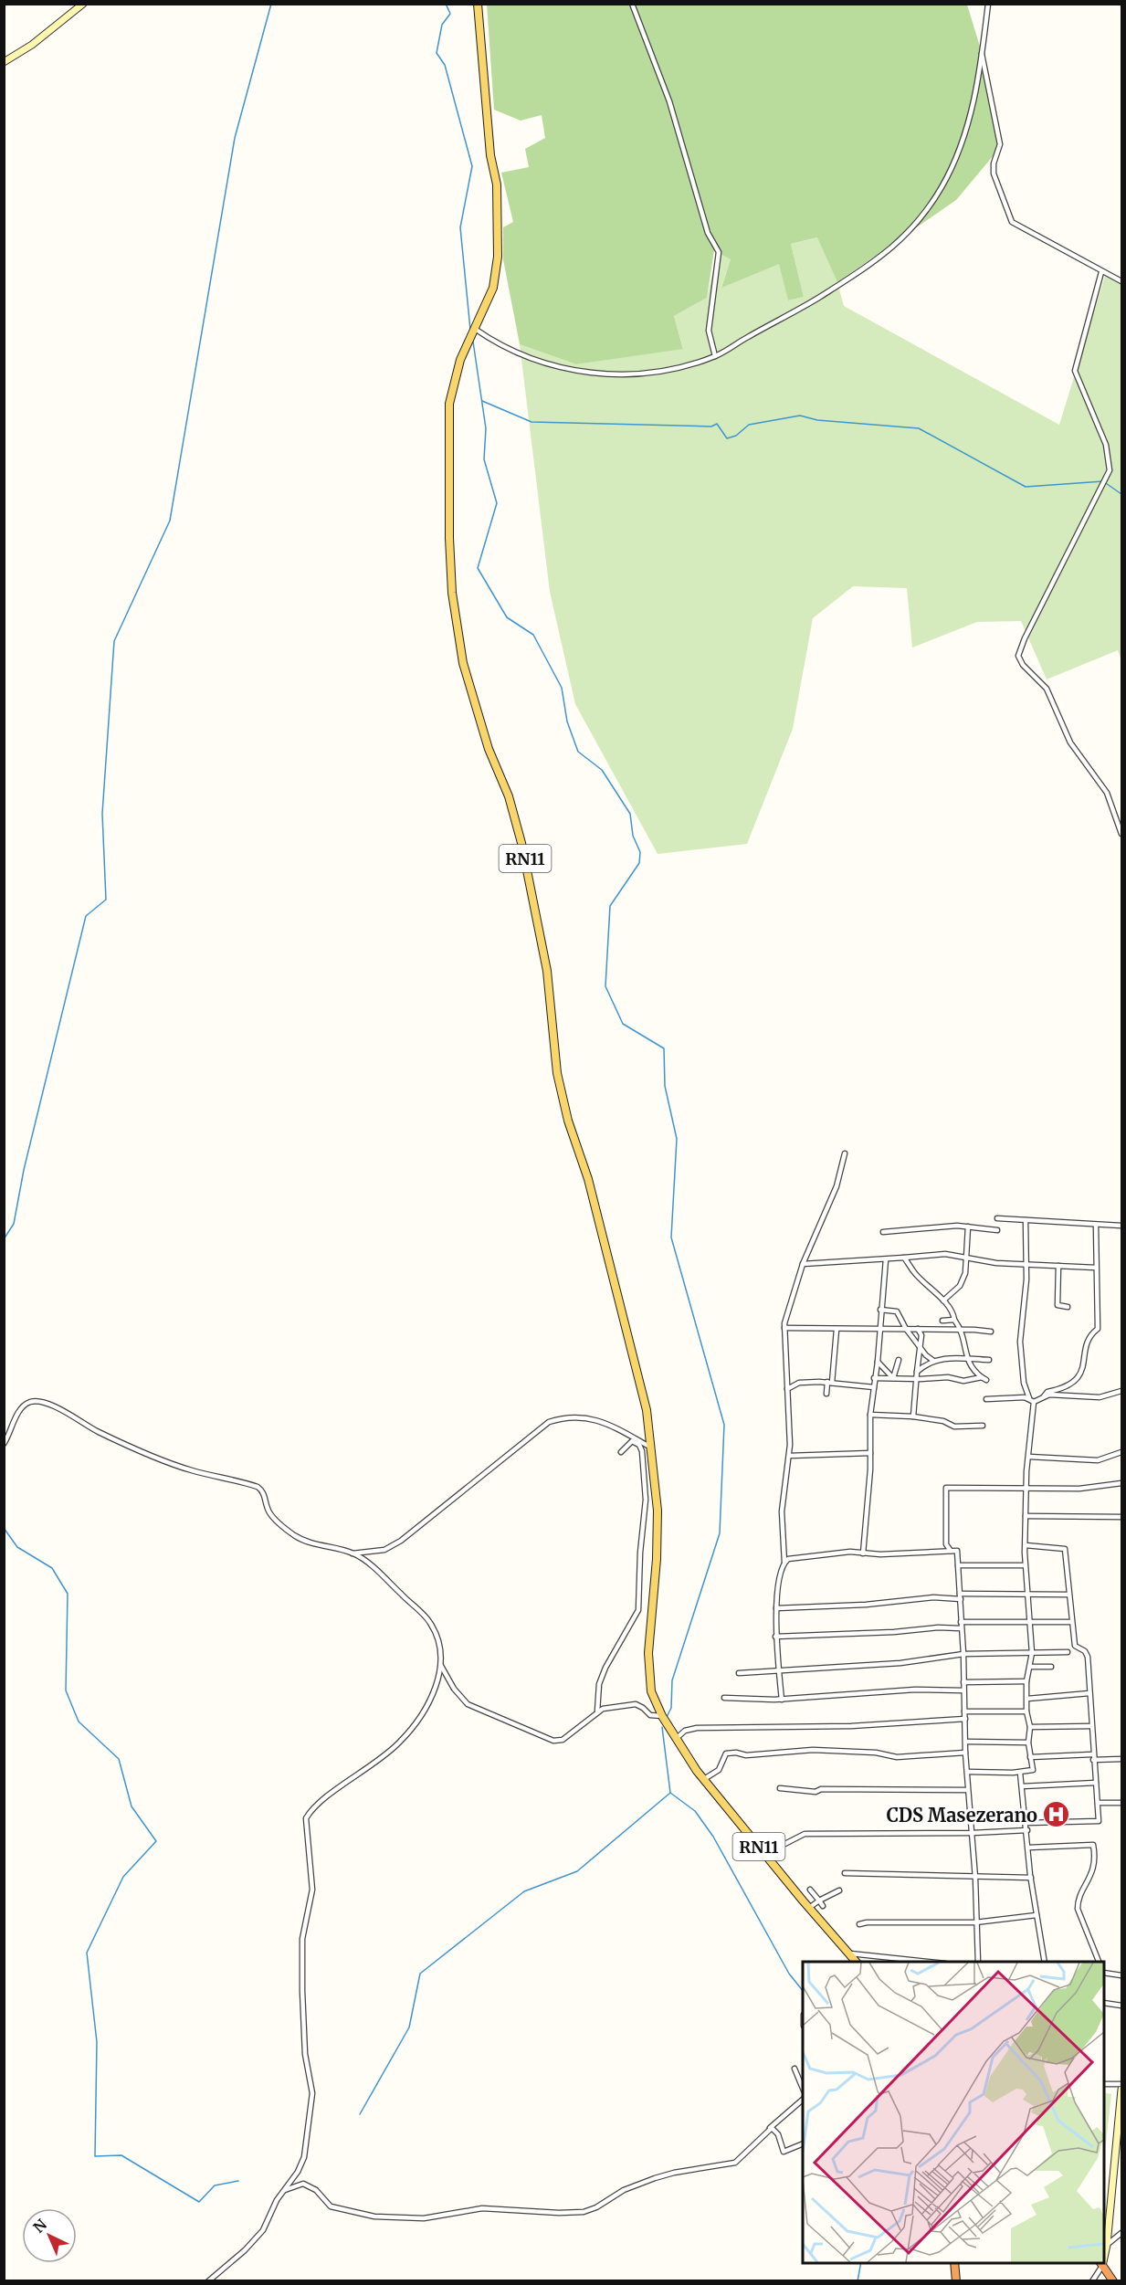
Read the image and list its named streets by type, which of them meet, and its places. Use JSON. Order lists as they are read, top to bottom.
{
  "streets": {
    "main road": ["RN11"]
  },
  "places": {
    "hospital": ["CDS Masezerano"]
  },
  "north": "top left"
}
